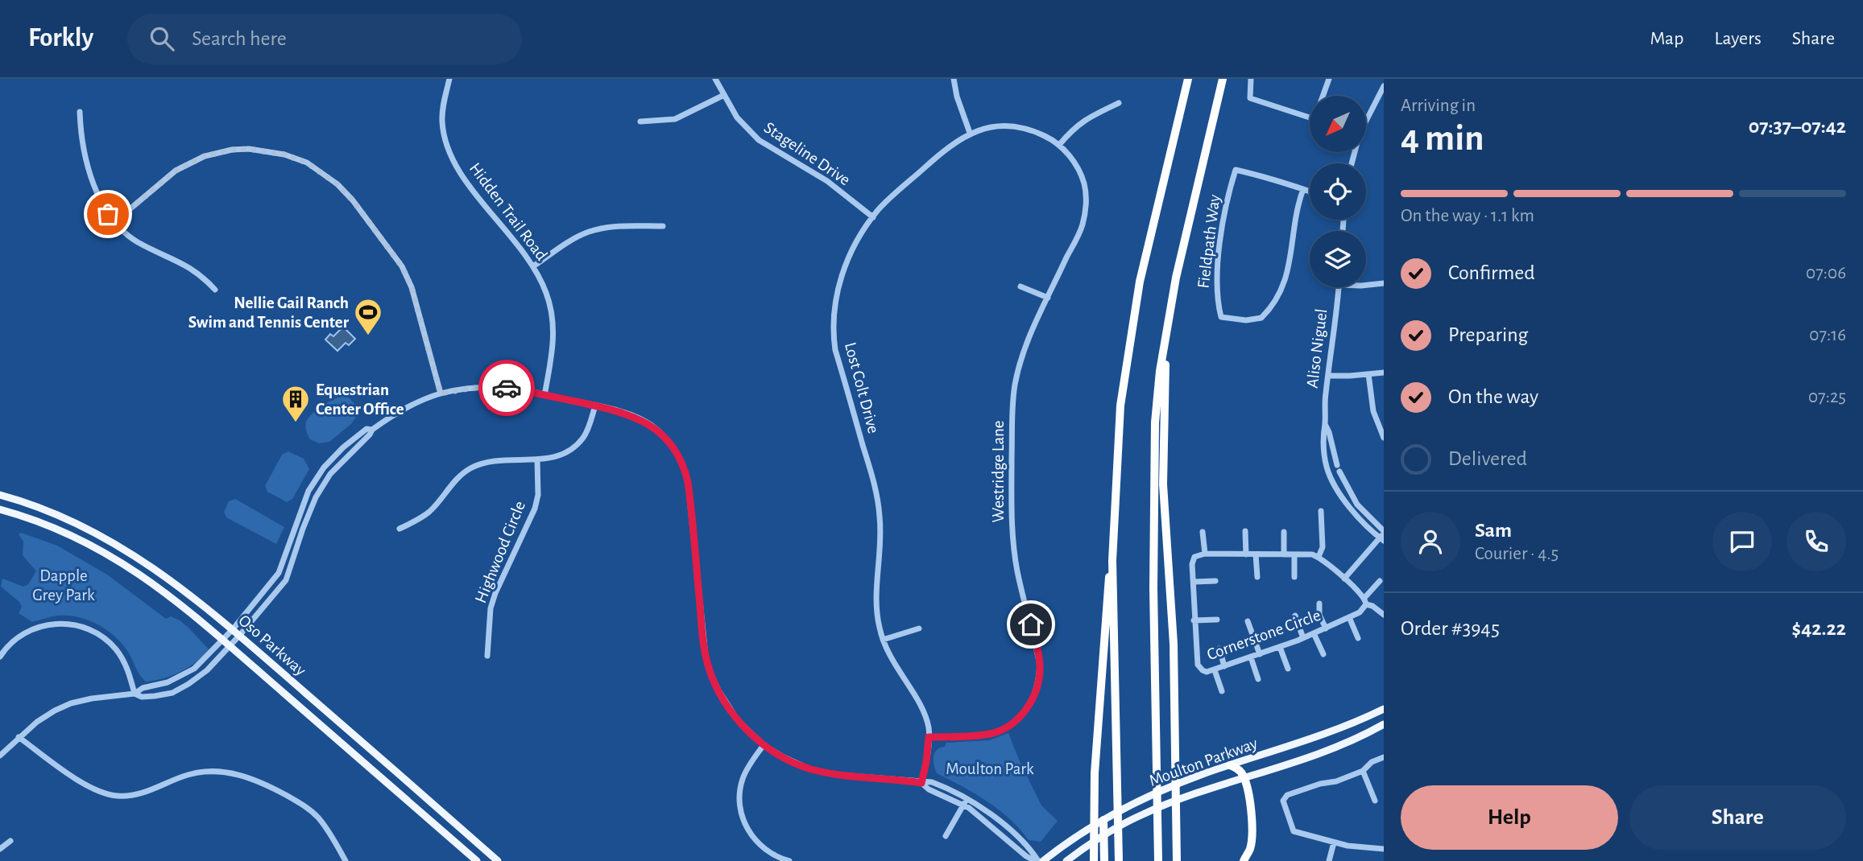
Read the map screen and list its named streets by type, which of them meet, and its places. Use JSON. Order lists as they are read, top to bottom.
{
  "streets": {
    "main road": ["Oso Parkway", "Moulton Parkway"],
    "street": [
      "Stageline Drive",
      "Hidden Trail Road",
      "Fieldpath Way",
      "Aliso Niguel",
      "Lost Colt Drive",
      "Westridge Lane",
      "Highwood Circle",
      "Cornerstone Circle"
    ]
  },
  "crossings": [
    ["Stageline Drive", "Lost Colt Drive"],
    ["Lost Colt Drive", "Westridge Lane"]
  ],
  "parks": ["Dapple Grey Park", "Moulton Park"],
  "places": {
    "sports": ["Nellie Gail Ranch Swim and Tennis Center"],
    "building": ["Equestrian Center Office"]
  },
  "north": "bottom left",
  "page": {
    "header": "Forkly",
    "search": "Search here",
    "nav": ["Map", "Layers", "Share"],
    "heading": ["4 min", "Arriving in", "07:37–07:42"],
    "panel": [
      "Sam",
      "Courier · 4.5",
      "Order #3945",
      "$42.22"
    ],
    "bar": "On the way · 1.1 km",
    "list": [
      ["Confirmed", "07:06"],
      ["Preparing", "07:16"],
      ["On the way", "07:25"],
      "Delivered"
    ],
    "buttons": ["Help", "Share"]
  }
}
